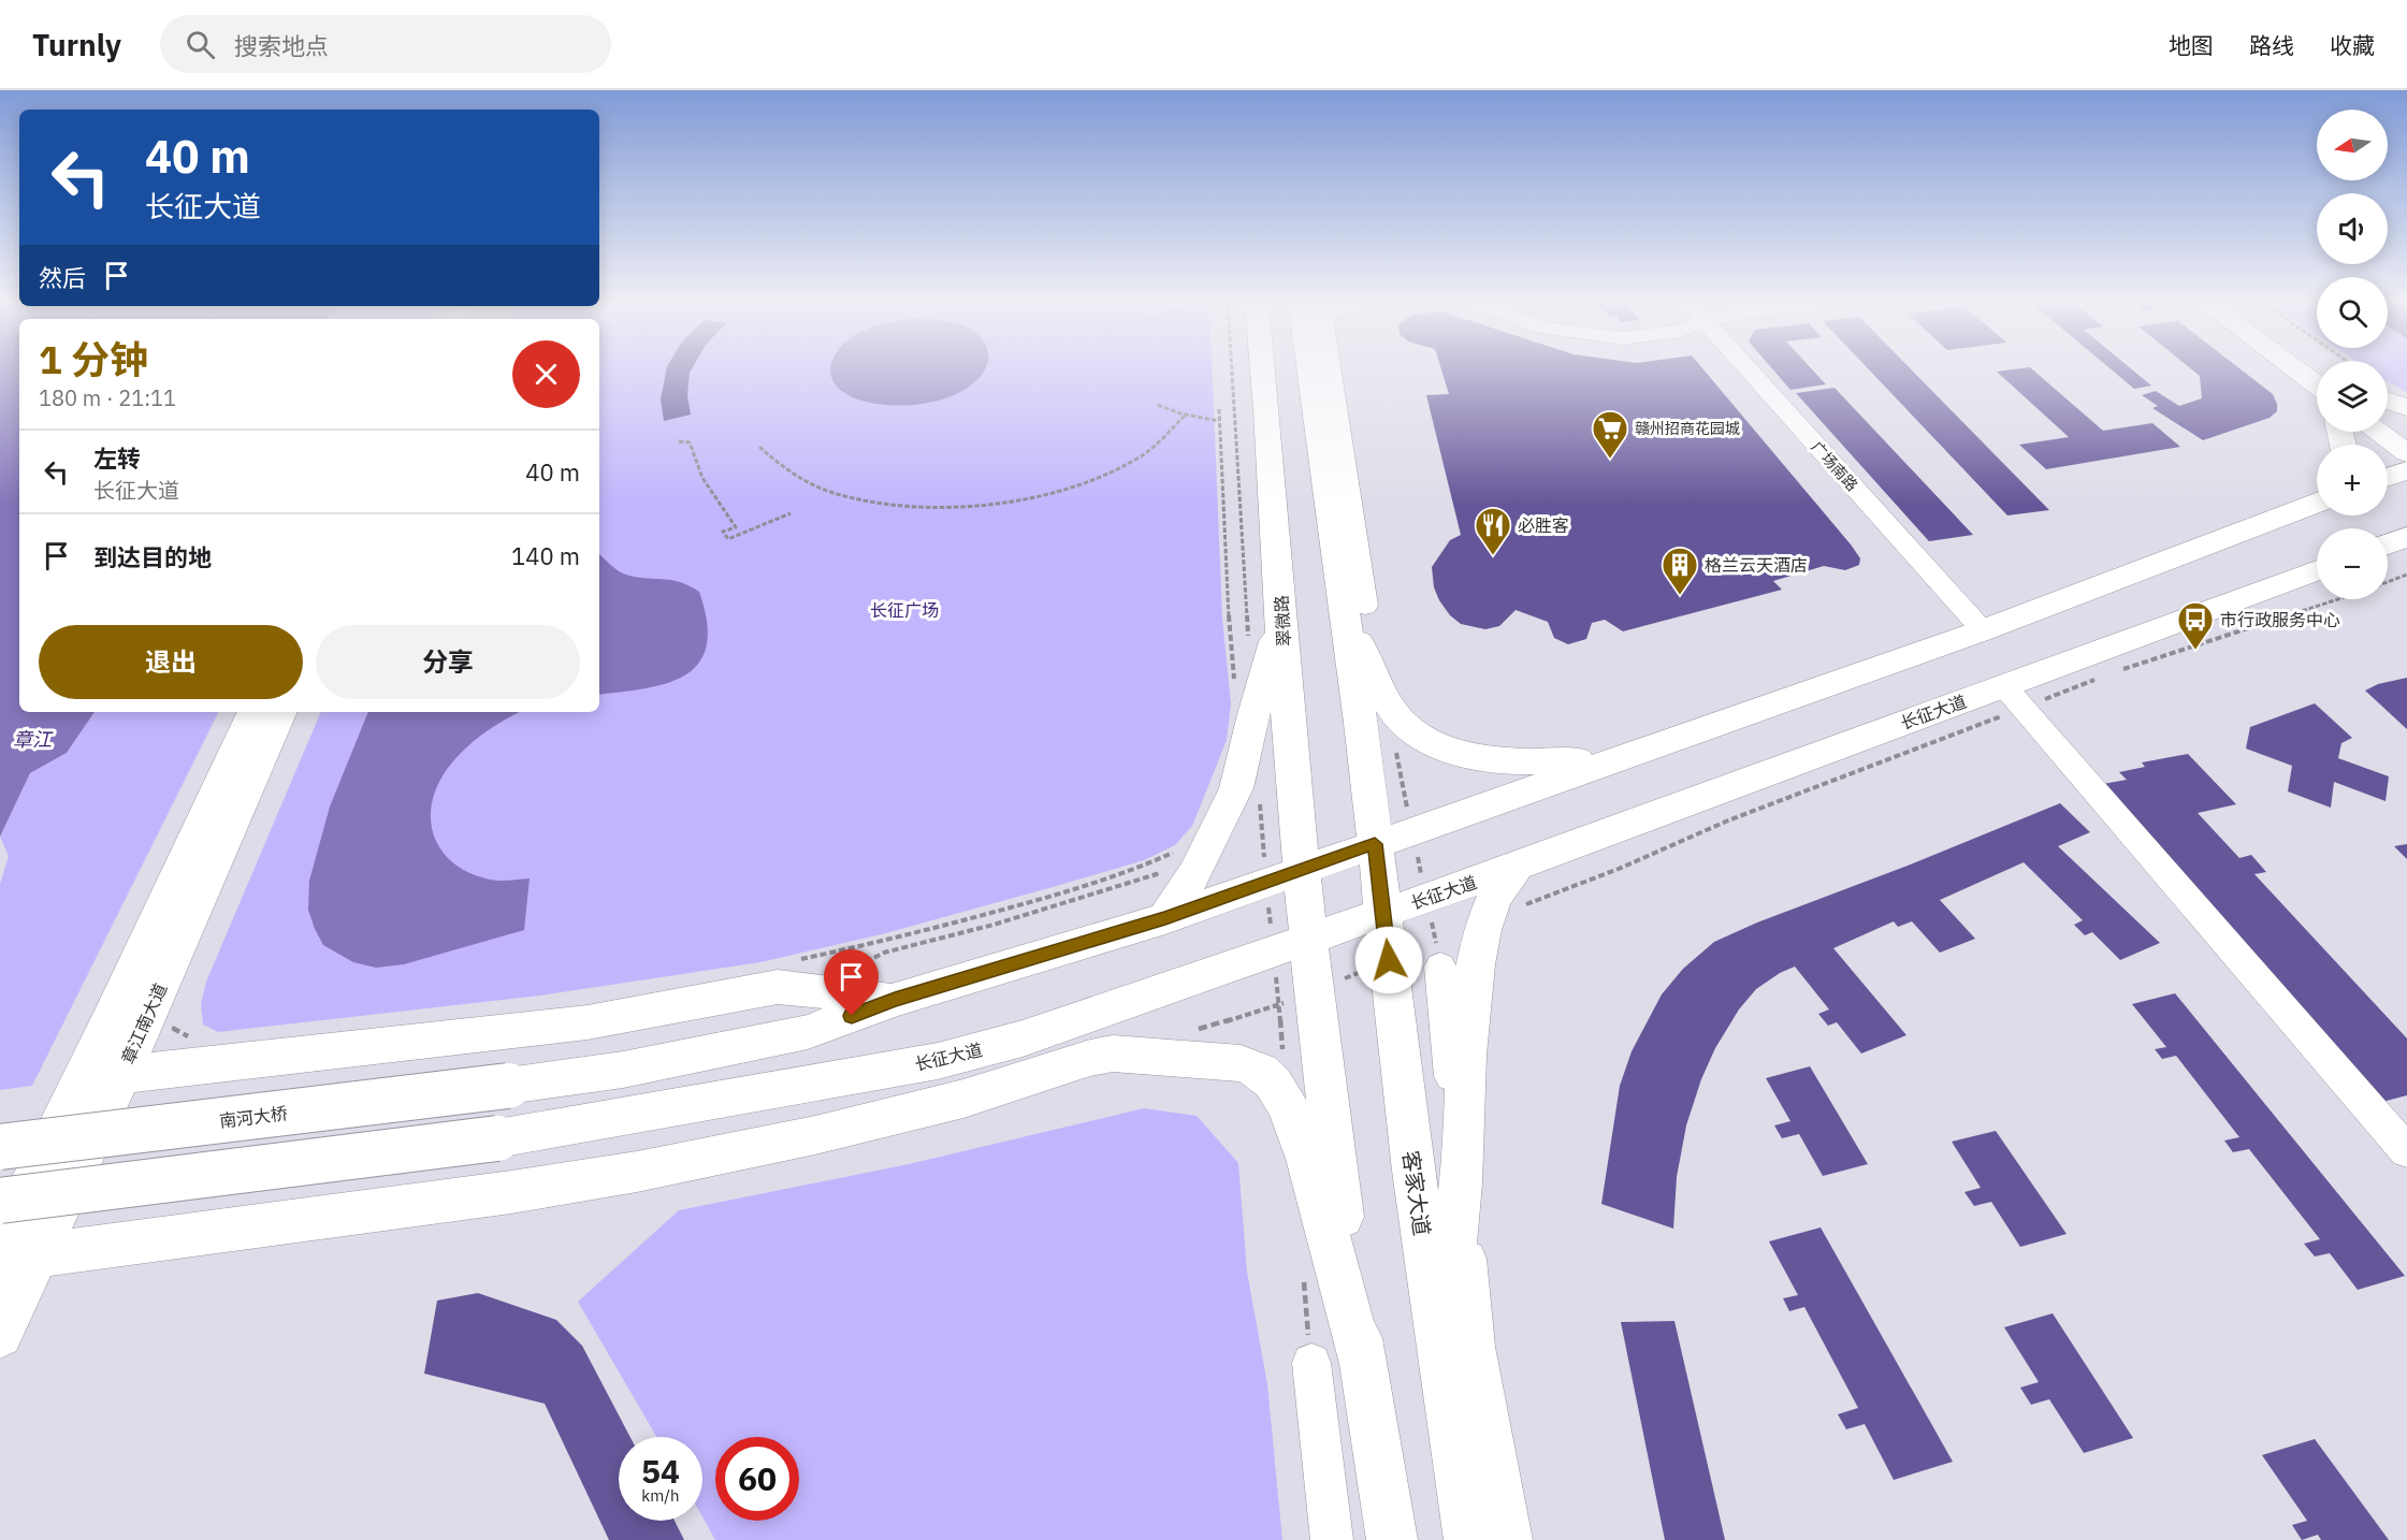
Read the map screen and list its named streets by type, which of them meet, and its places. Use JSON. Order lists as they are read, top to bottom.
{
  "streets": {
    "main road": [
      "翠微路",
      "长征大道",
      "章江南大道",
      "南河大桥",
      "客家大道"
    ],
    "street": ["广场南路"]
  },
  "crossings": [
    ["翠微路", "长征大道"],
    ["长征大道", "客家大道"]
  ],
  "water": ["章江"],
  "parks": ["长征广场"],
  "places": {
    "supermarket": ["赣州招商花园城"],
    "restaurant": ["必胜客"],
    "building": ["格兰云天酒店"],
    "bus stop": ["市行政服务中心"]
  },
  "north": "left",
  "page": {
    "header": "Turnly",
    "search": "搜索地点",
    "nav": ["地图", "路线", "收藏"],
    "map_buttons": ["+", "−"],
    "turn": ["40 m", "长征大道"],
    "then": "然后",
    "heading": ["1 分钟", "180 m · 21:11"],
    "list": [
      {
        "name": "左转",
        "note": "长征大道",
        "value": "40 m"
      },
      {
        "name": "到达目的地",
        "value": "140 m"
      }
    ],
    "buttons": ["退出", "分享"],
    "speed": "54 km/h",
    "limit": "60"
  }
}
